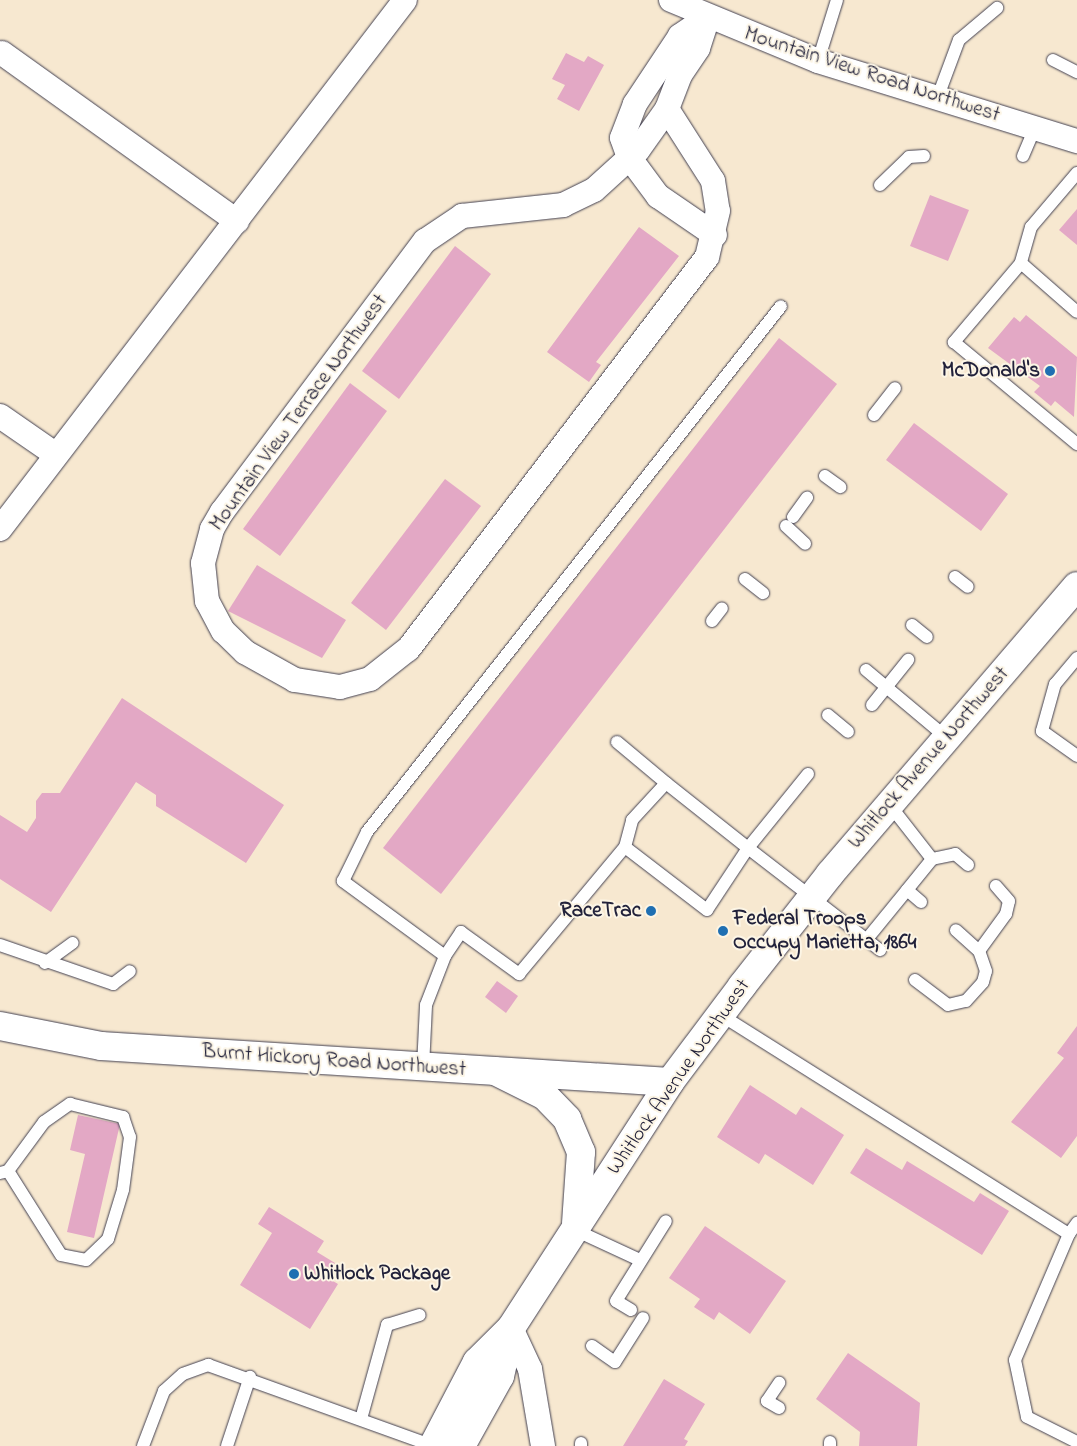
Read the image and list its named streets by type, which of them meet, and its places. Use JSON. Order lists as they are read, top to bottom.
{
  "streets": {
    "main road": ["Whitlock Avenue Northwest", "Burnt Hickory Road Northwest"],
    "street": ["Mountain View Road Northwest", "Mountain View Terrace Northwest"]
  },
  "crossings": [
    ["Mountain View Road Northwest", "Mountain View Terrace Northwest"],
    ["Whitlock Avenue Northwest", "Burnt Hickory Road Northwest"]
  ],
  "places": [
    "McDonald's",
    "RaceTrac",
    "Federal Troops Occupy Marietta, 1864",
    "Whitlock Package"
  ]
}
